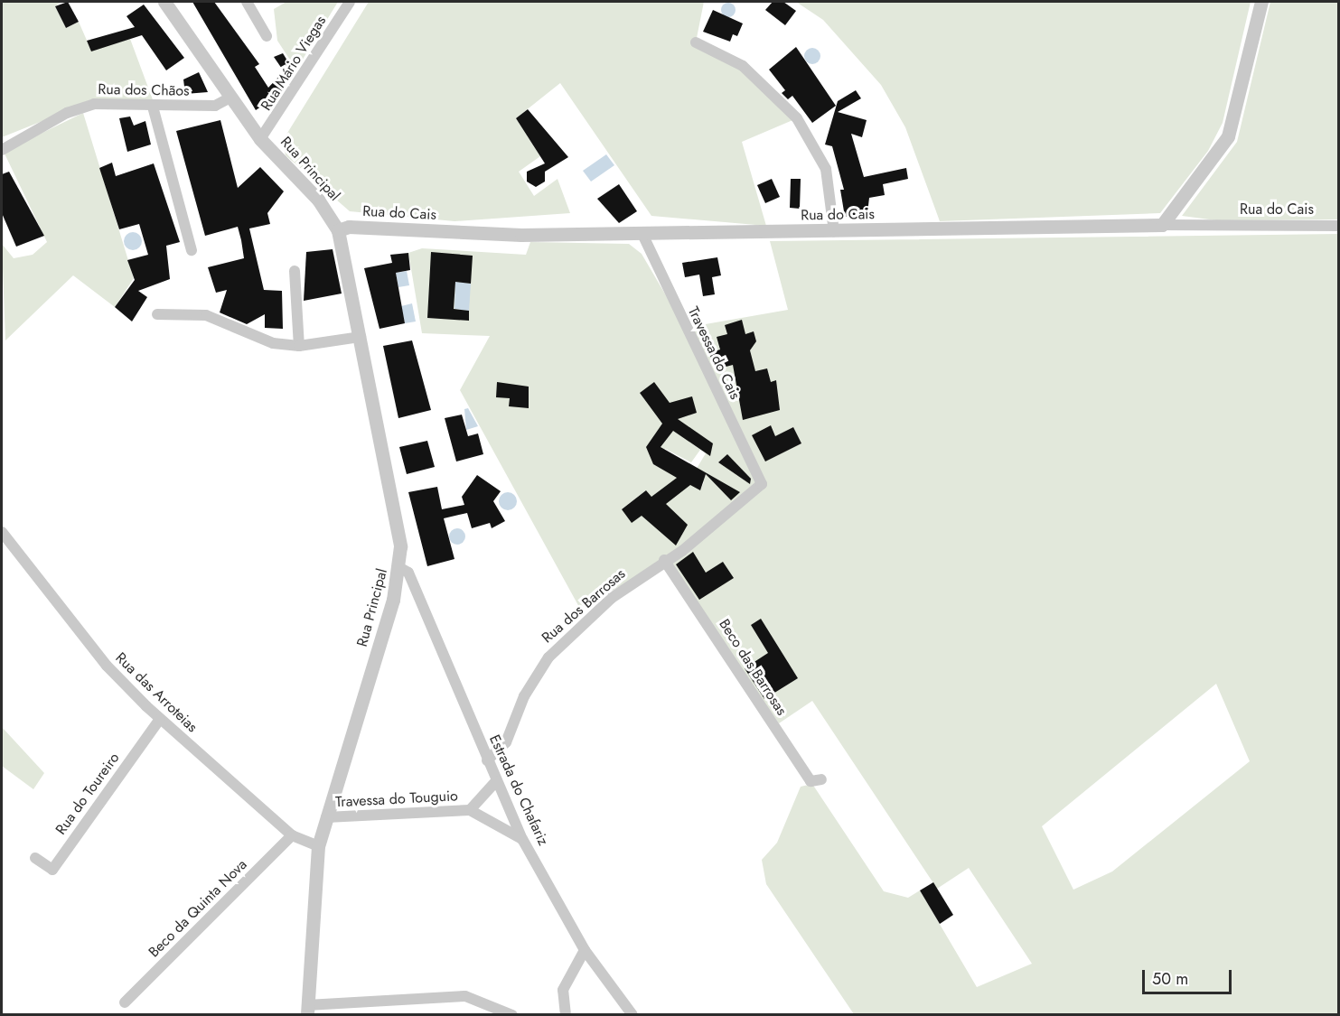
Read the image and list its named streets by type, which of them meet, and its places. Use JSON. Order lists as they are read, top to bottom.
{
  "streets": {
    "street": [
      "Rua Mário Viegas",
      "Rua dos Chãos",
      "Rua Principal",
      "Rua do Cais",
      "Travessa do Cais",
      "Rua dos Barrosas",
      "Beco das Barrosas",
      "Rua das Arroteias",
      "Estrada do Chafariz",
      "Rua do Toureiro",
      "Travessa do Touguio",
      "Beco da Quinta Nova"
    ]
  },
  "crossings": [
    ["Rua Mário Viegas", "Rua Principal"],
    ["Rua dos Chãos", "Rua Principal"],
    ["Rua Principal", "Rua do Cais"],
    ["Rua Principal", "Rua das Arroteias"],
    ["Rua Principal", "Estrada do Chafariz"],
    ["Rua Principal", "Travessa do Touguio"],
    ["Rua do Cais", "Travessa do Cais"],
    ["Travessa do Cais", "Rua dos Barrosas"],
    ["Rua dos Barrosas", "Beco das Barrosas"],
    ["Rua dos Barrosas", "Estrada do Chafariz"],
    ["Rua das Arroteias", "Rua do Toureiro"],
    ["Rua das Arroteias", "Beco da Quinta Nova"],
    ["Estrada do Chafariz", "Travessa do Touguio"]
  ],
  "scale_bar": "50 m"
}
